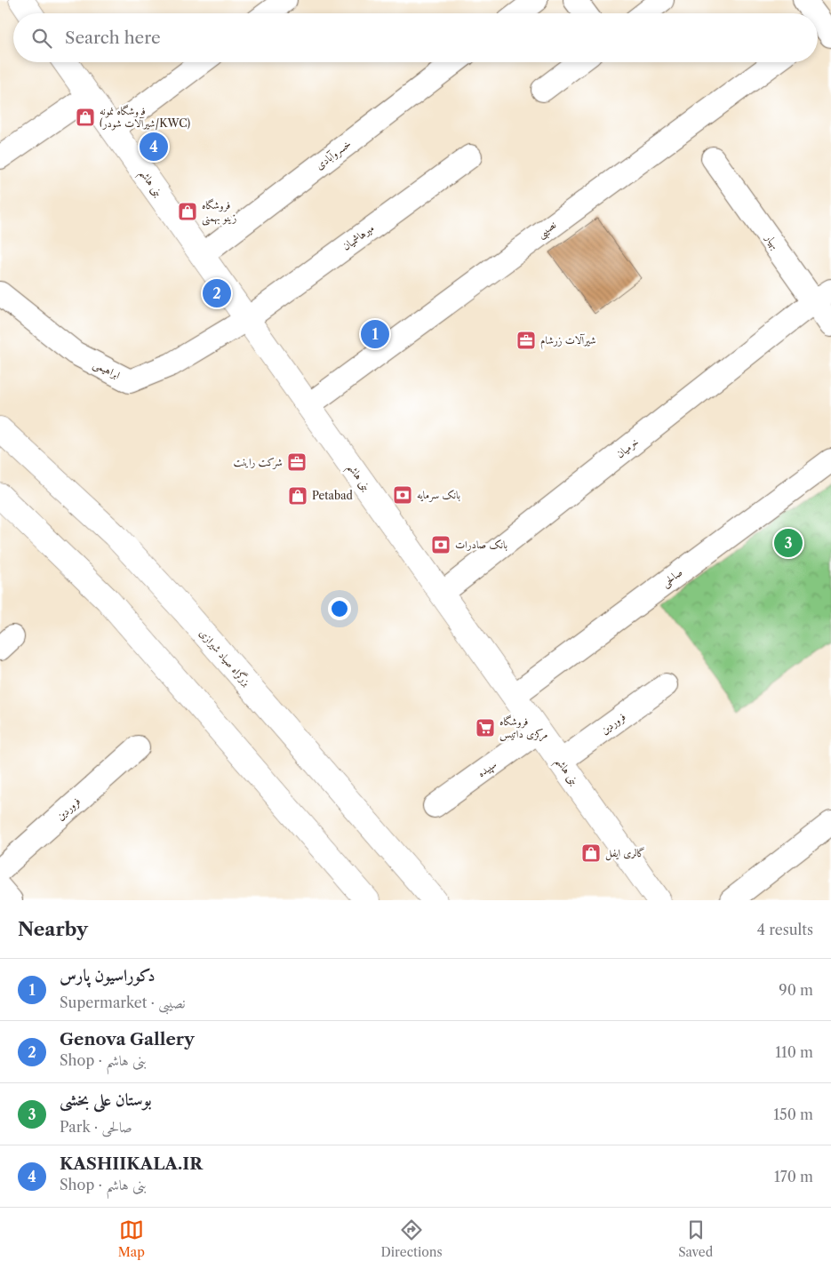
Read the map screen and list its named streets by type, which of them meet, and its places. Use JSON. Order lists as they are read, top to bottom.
{
  "streets": {
    "main road": ["بنی هاشم", "بزرگراه صیاد شیرازی"],
    "street": [
      "خسروآبادی",
      "نصیبی",
      "میرهاشمیان",
      "بهیار",
      "ابراهیمی",
      "خرمیان",
      "صالحی",
      "فروردین",
      "سپیده"
    ]
  },
  "crossings": [
    ["خسروآبادی", "بنی هاشم"],
    ["بنی هاشم", "نصیبی"],
    ["بنی هاشم", "میرهاشمیان"],
    ["بنی هاشم", "ابراهیمی"],
    ["بنی هاشم", "خرمیان"],
    ["بنی هاشم", "صالحی"],
    ["بنی هاشم", "فروردین"],
    ["بنی هاشم", "سپیده"],
    ["میرهاشمیان", "ابراهیمی"],
    ["بهیار", "خرمیان"]
  ],
  "places": {
    "shop": [
      "فروشگاه نمونه (شیرآلات شودر/KWC)",
      "فروشگاه زینو بهمنی",
      "Petabad",
      "گالری ایفل"
    ],
    "office": ["شیرآلات زرشام", "شرکت راینت"],
    "bank": ["بانک سرمایه", "بانک صادرات"],
    "supermarket": ["فروشگاه مرکزی داتیس"]
  },
  "page": {
    "search": "Search here",
    "pins": [
      "4",
      "2",
      "1",
      "3"
    ],
    "heading": ["Nearby", "4 results"],
    "list": [
      {
        "mark": "1",
        "name": "دکوراسیون پارس",
        "note": "Supermarket · نصیبی",
        "value": "90 m"
      },
      {
        "mark": "2",
        "name": "Genova Gallery",
        "note": "Shop · بنی هاشم",
        "value": "110 m"
      },
      {
        "mark": "3",
        "name": "بوستان علی بخشی",
        "note": "Park · صالحی",
        "value": "150 m"
      },
      {
        "mark": "4",
        "name": "KASHIIKALA.IR",
        "note": "Shop · بنی هاشم",
        "value": "170 m"
      }
    ],
    "nav": ["Map", "Directions", "Saved"]
  }
}
